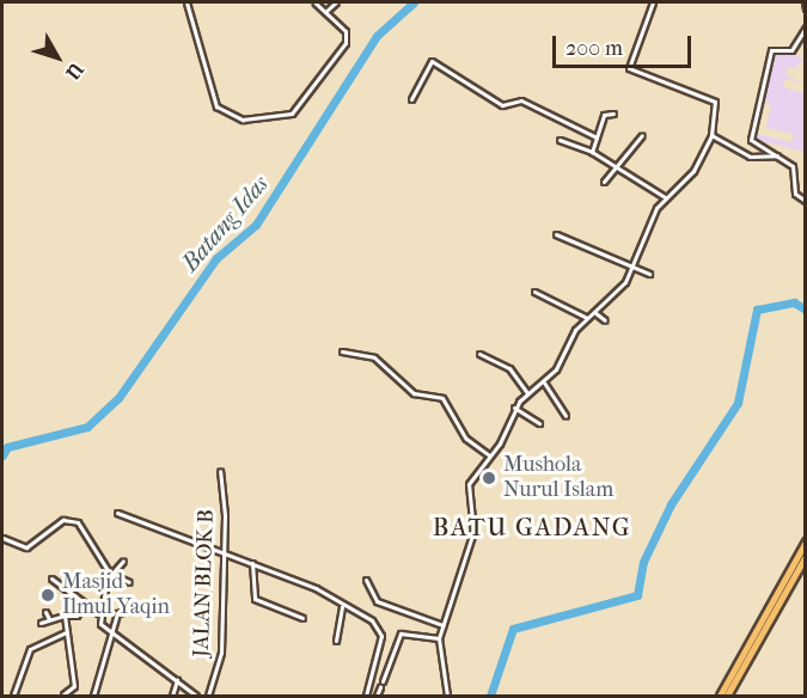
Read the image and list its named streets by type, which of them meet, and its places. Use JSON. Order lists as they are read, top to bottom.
{
  "streets": {
    "street": ["JALAN BLOK B"]
  },
  "districts": ["BATU GADANG"],
  "water": ["Batang Idas"],
  "places": ["Mushola Nurul Islam", "Masjid Ilmul Yaqin"],
  "scale_bar": "200 m",
  "north": "bottom right"
}
